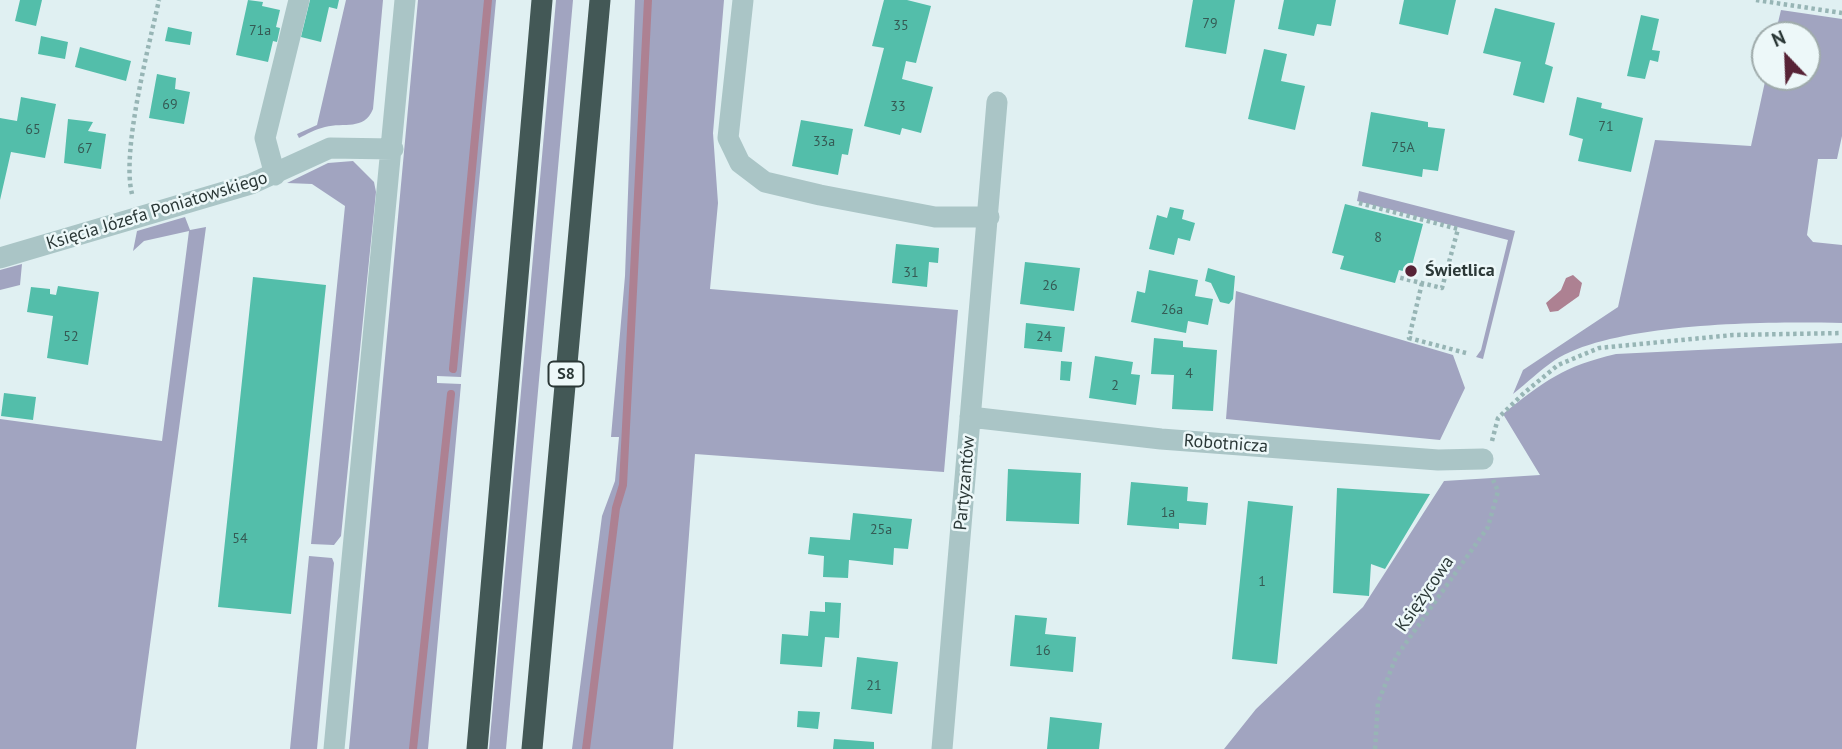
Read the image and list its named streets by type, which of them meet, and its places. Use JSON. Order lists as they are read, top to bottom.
{
  "streets": {
    "highway": ["S8"],
    "street": ["Księcia Józefa Poniatowskiego", "Robotnicza", "Partyzantów"],
    "path": ["Księżycowa"]
  },
  "crossings": [
    ["Robotnicza", "Partyzantów"],
    ["Robotnicza", "Księżycowa"]
  ],
  "places": ["Świetlica"],
  "house_numbers": [
    "79",
    "35",
    "71a",
    "69",
    "33",
    "71",
    "65",
    "33a",
    "75A",
    "67",
    "8",
    "31",
    "26",
    "26a",
    "52",
    "24",
    "4",
    "2",
    "1a",
    "25a",
    "54",
    "1",
    "16",
    "21"
  ],
  "north": "top left"
}
